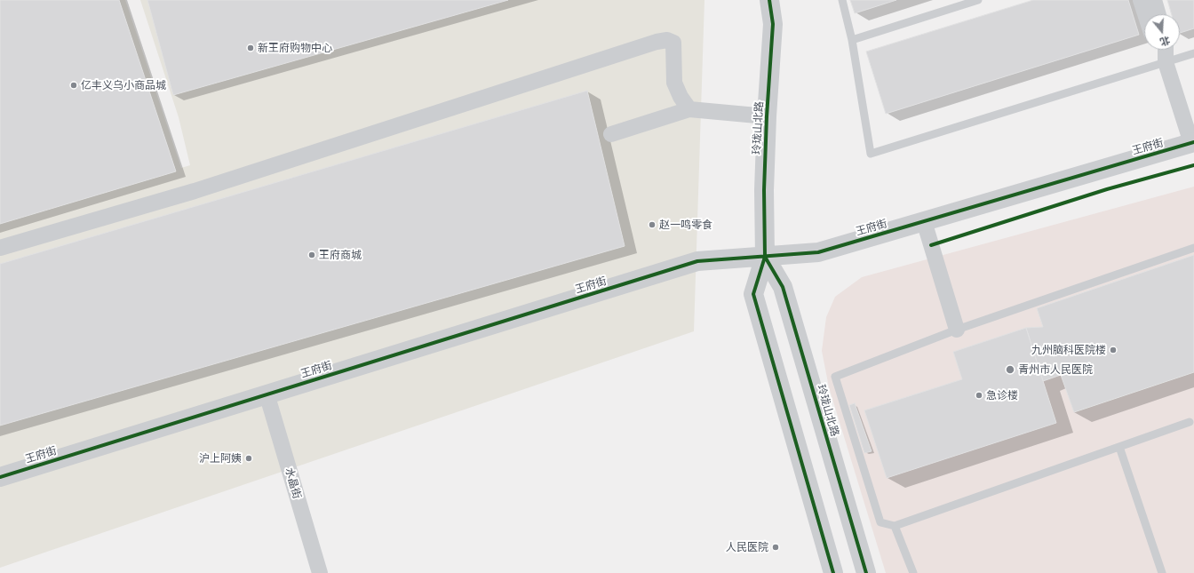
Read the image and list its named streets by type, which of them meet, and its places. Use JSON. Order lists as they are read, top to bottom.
{
  "streets": {
    "street": ["玲珑山北路", "王府街", "水晶街"]
  },
  "crossings": [
    ["玲珑山北路", "王府街"],
    ["王府街", "水晶街"]
  ],
  "places": [
    "新王府购物中心",
    "亿丰义乌小商品城",
    "赵一鸣零食",
    "王府商城",
    "九州脑科医院楼",
    "青州市人民医院",
    "急诊楼",
    "沪上阿姨",
    "人民医院"
  ],
  "north": "bottom"
}
